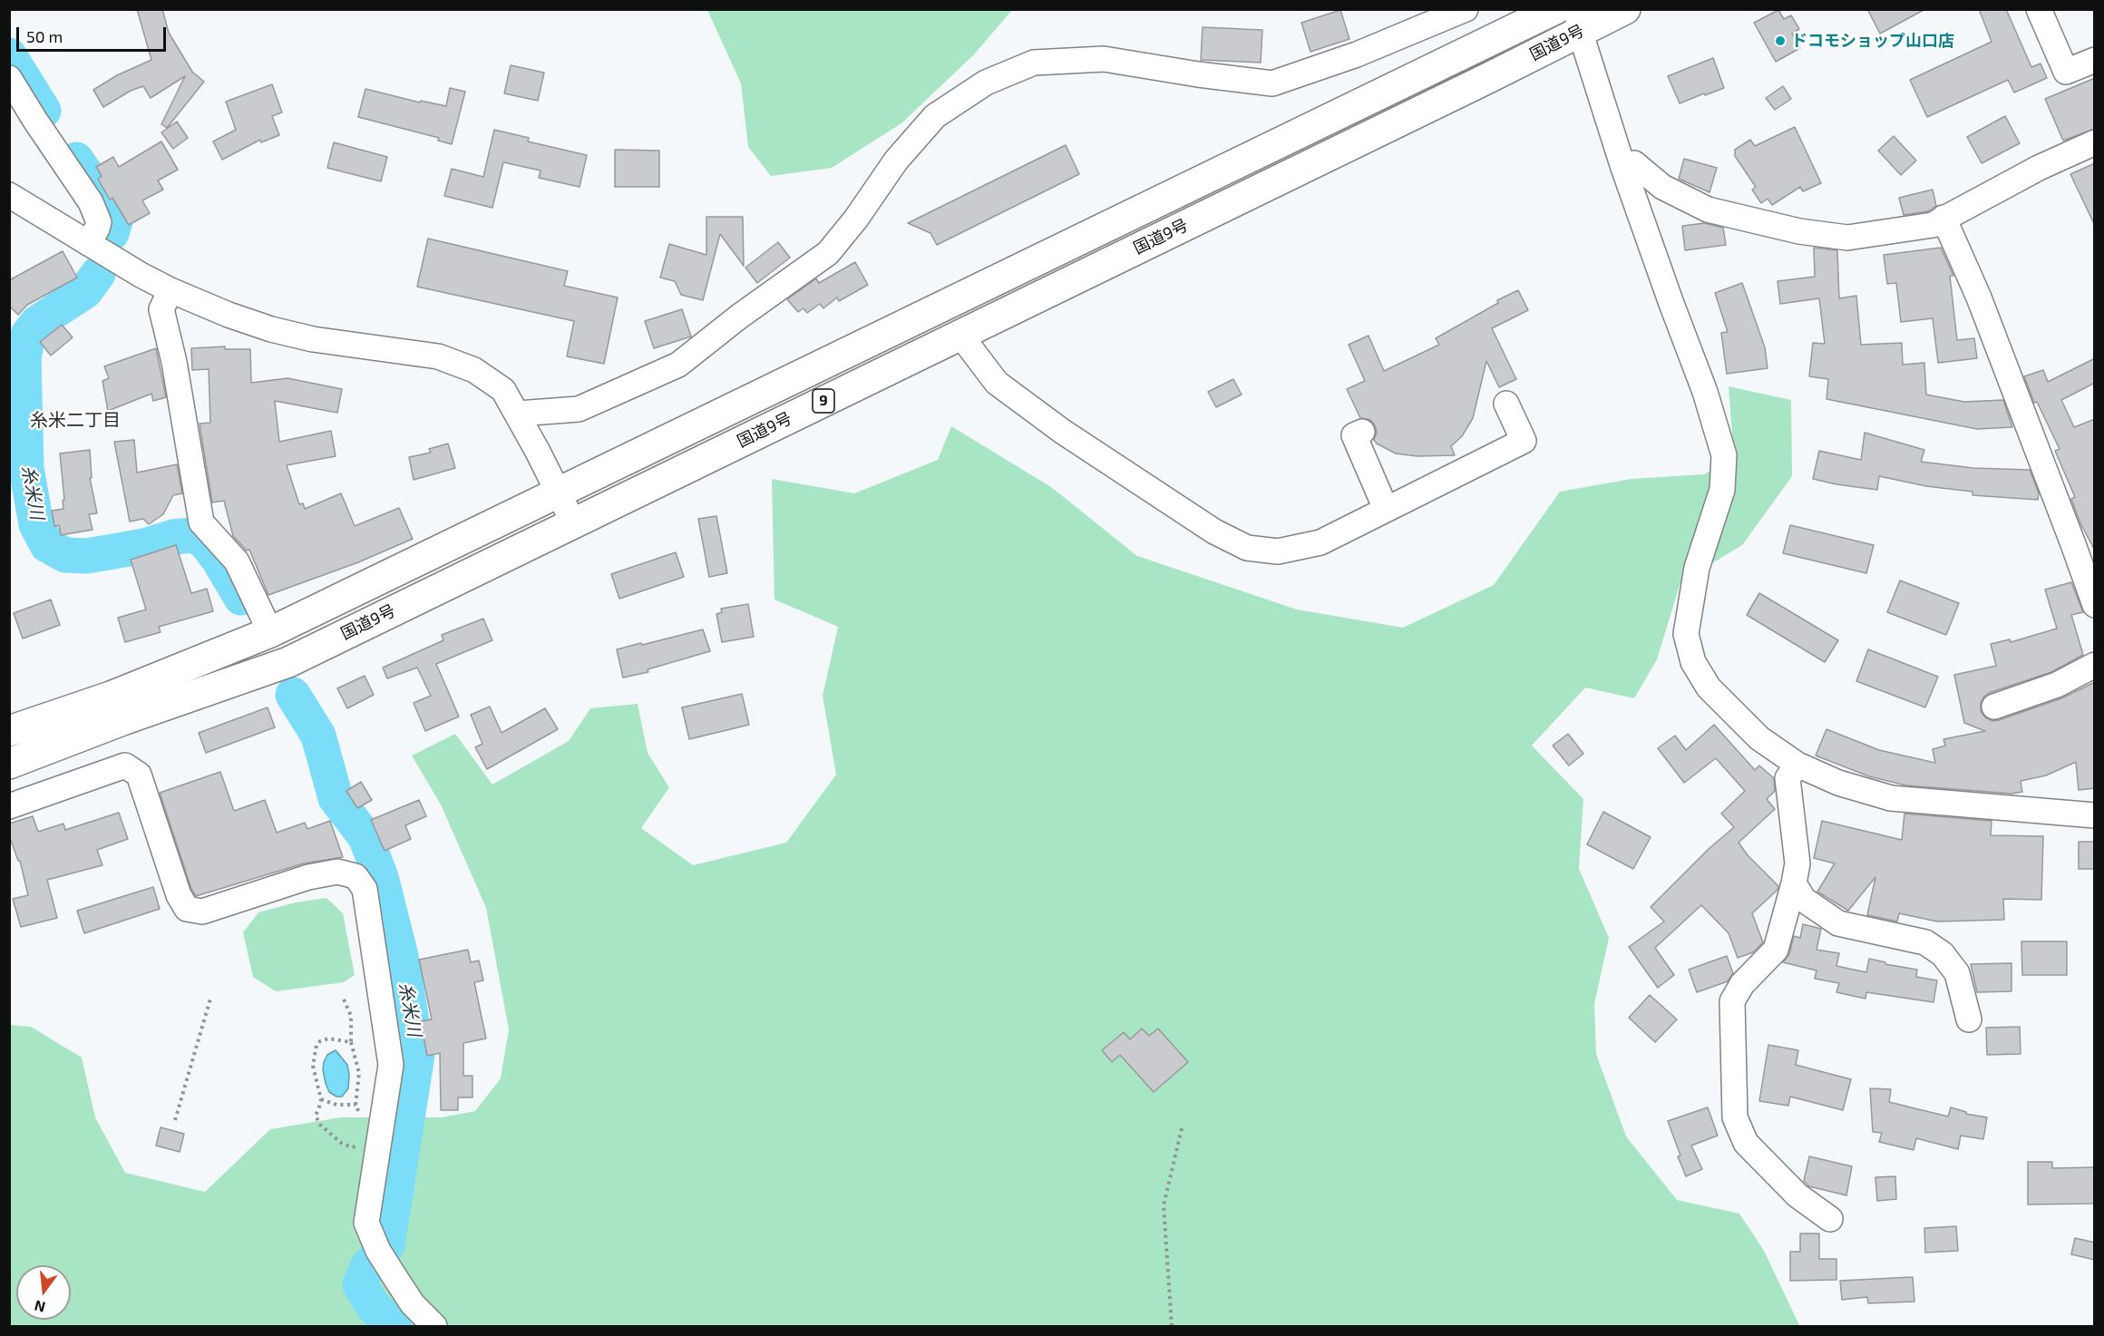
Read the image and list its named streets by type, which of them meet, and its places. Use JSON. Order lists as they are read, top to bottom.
{
  "streets": {
    "highway": ["国道9号", "9"]
  },
  "districts": ["糸米二丁目"],
  "water": ["糸米川"],
  "places": ["ドコモショップ山口店"],
  "scale_bar": "50 m",
  "north": "bottom"
}
